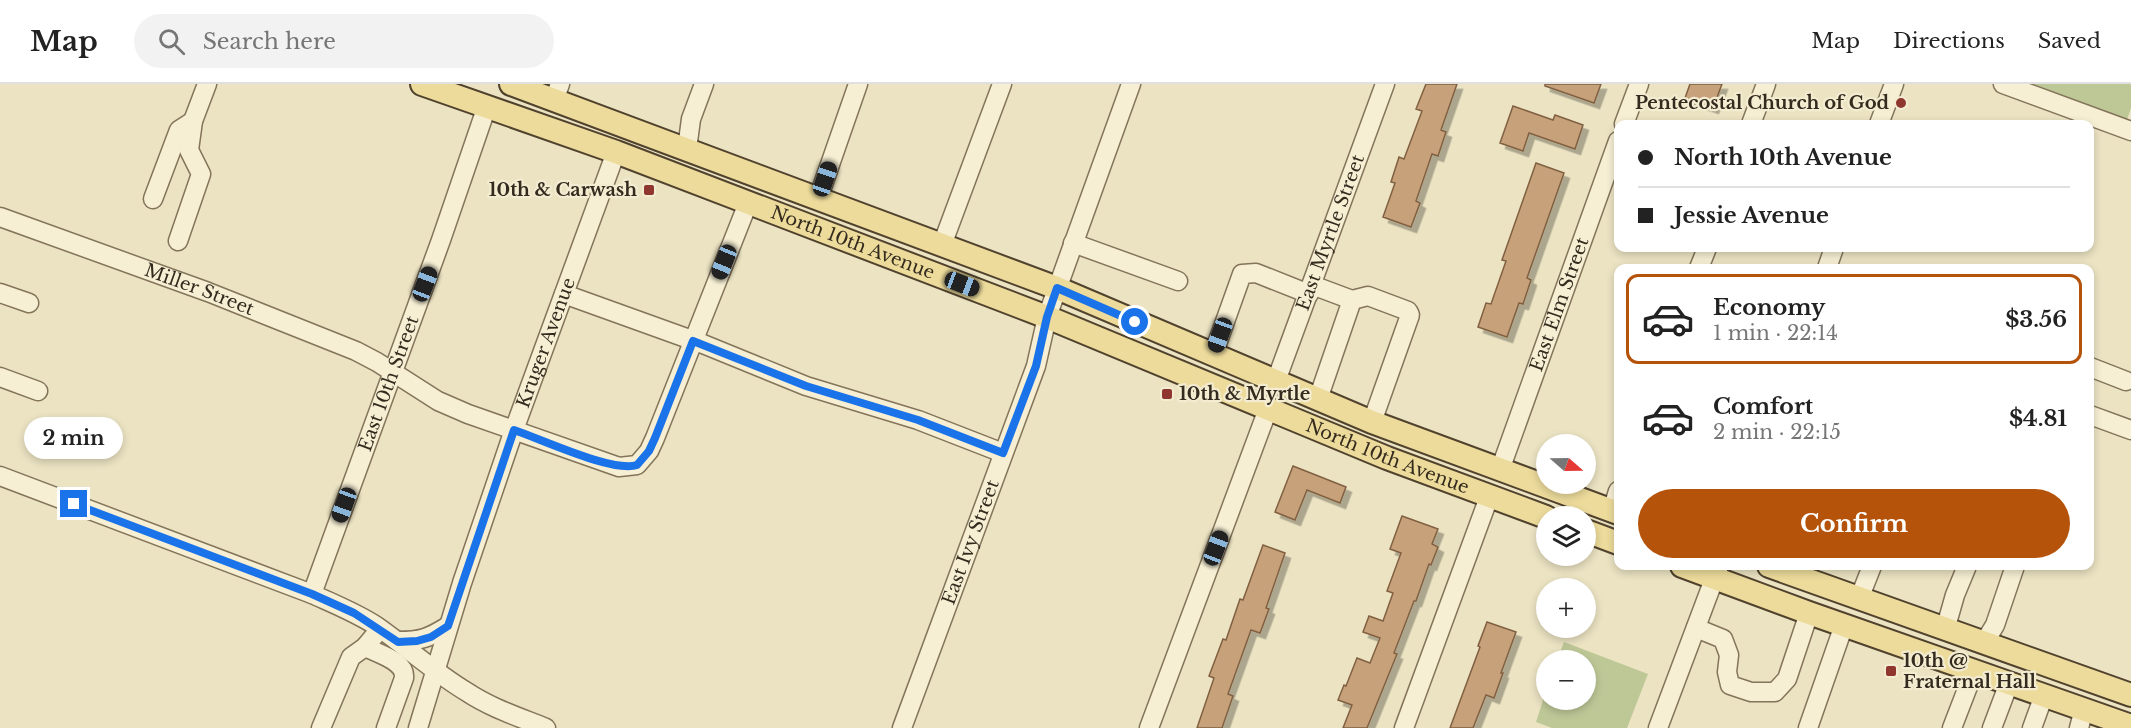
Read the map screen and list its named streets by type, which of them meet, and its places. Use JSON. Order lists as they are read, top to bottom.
{
  "streets": {
    "main road": ["North 10th Avenue"],
    "street": [
      "East Myrtle Street",
      "Miller Street",
      "East Elm Street",
      "Kruger Avenue",
      "East 10th Street",
      "East Ivy Street"
    ]
  },
  "crossings": [
    ["East Myrtle Street", "North 10th Avenue"],
    ["North 10th Avenue", "East Elm Street"],
    ["North 10th Avenue", "Kruger Avenue"],
    ["North 10th Avenue", "East 10th Street"],
    ["North 10th Avenue", "East Ivy Street"],
    ["Miller Street", "Kruger Avenue"],
    ["Miller Street", "East 10th Street"]
  ],
  "places": {
    "other": ["Pentecostal Church of God"],
    "transit": ["10th & Carwash", "10th & Myrtle", "10th @ Fraternal Hall"]
  },
  "north": "right",
  "page": {
    "header": "Map",
    "search": "Search here",
    "nav": ["Map", "Directions", "Saved"],
    "banner": ["North 10th Avenue", "Jessie Avenue"],
    "list": [
      {
        "name": "Economy",
        "note": "1 min · 22:14",
        "value": "$3.56"
      },
      {
        "name": "Comfort",
        "note": "2 min · 22:15",
        "value": "$4.81"
      }
    ],
    "bubble": "2 min",
    "map_buttons": ["+", "−"],
    "buttons": "Confirm"
  }
}
